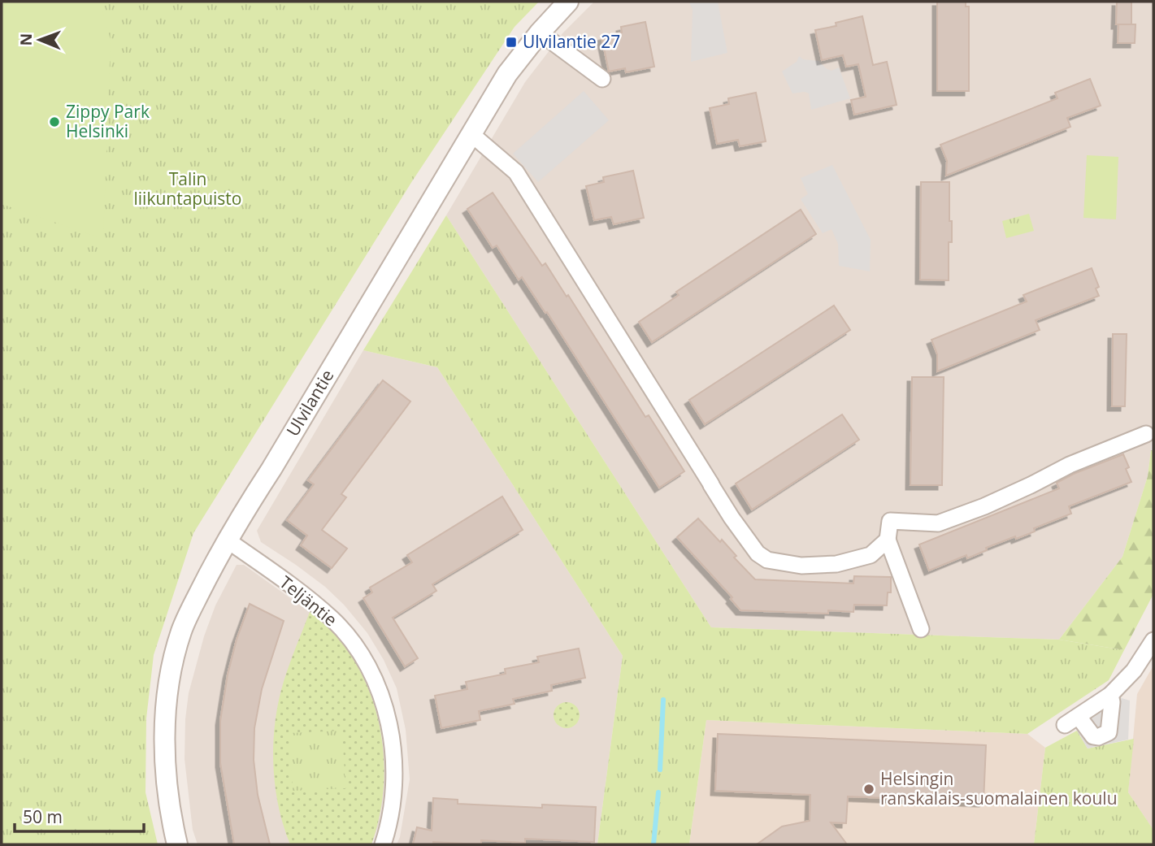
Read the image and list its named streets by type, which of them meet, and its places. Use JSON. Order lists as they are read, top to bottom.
{
  "streets": {
    "street": ["Ulvilantie", "Teljäntie"]
  },
  "crossings": [
    ["Ulvilantie", "Teljäntie"]
  ],
  "parks": ["Talin liikuntapuisto"],
  "places": {
    "transit": ["Ulvilantie 27"],
    "other": ["Zippy Park Helsinki", "Helsingin ranskalais-suomalainen koulu"]
  },
  "scale_bar": "50 m",
  "north": "left"
}
